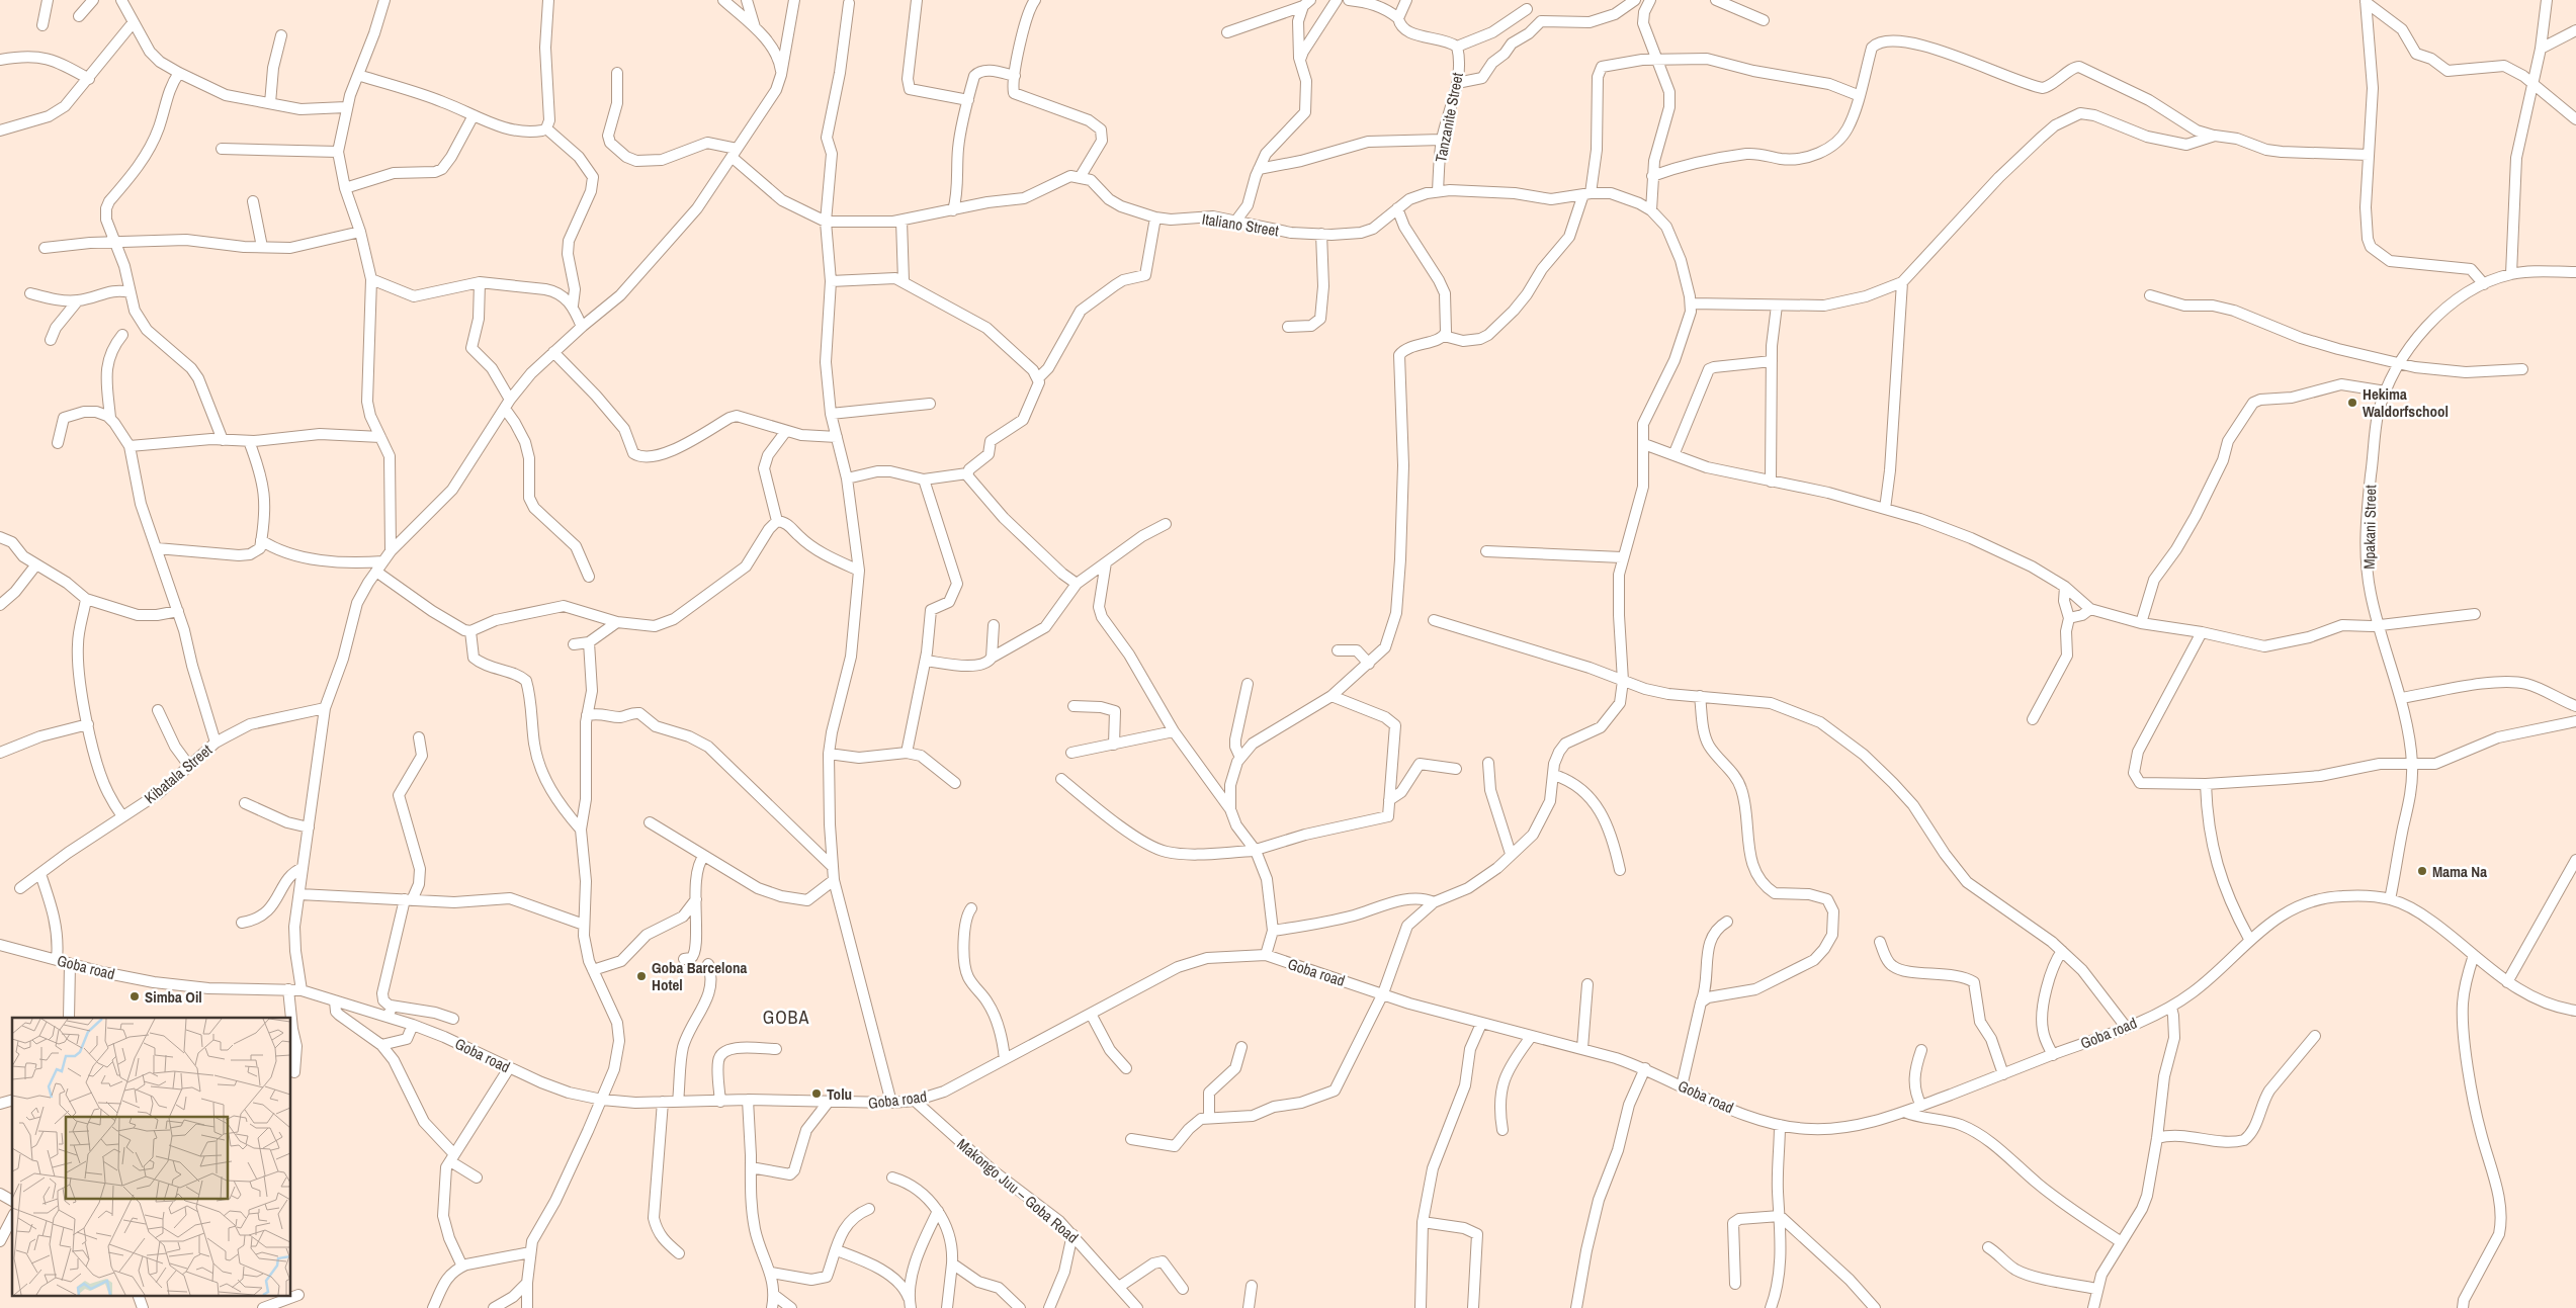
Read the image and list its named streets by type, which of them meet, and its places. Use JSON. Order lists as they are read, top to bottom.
{
  "streets": {
    "street": [
      "Tanzanite Street",
      "Italiano Street",
      "Mpakani Street",
      "Kibatala Street",
      "Goba road",
      "Makongo Juu – Goba Road"
    ]
  },
  "crossings": [
    ["Tanzanite Street", "Italiano Street"],
    ["Mpakani Street", "Goba road"],
    ["Goba road", "Makongo Juu – Goba Road"]
  ],
  "districts": ["GOBA"],
  "places": [
    "Hekima Waldorfschool",
    "Mama Na",
    "Goba Barcelona Hotel",
    "Simba Oil",
    "Tolu"
  ]
}
